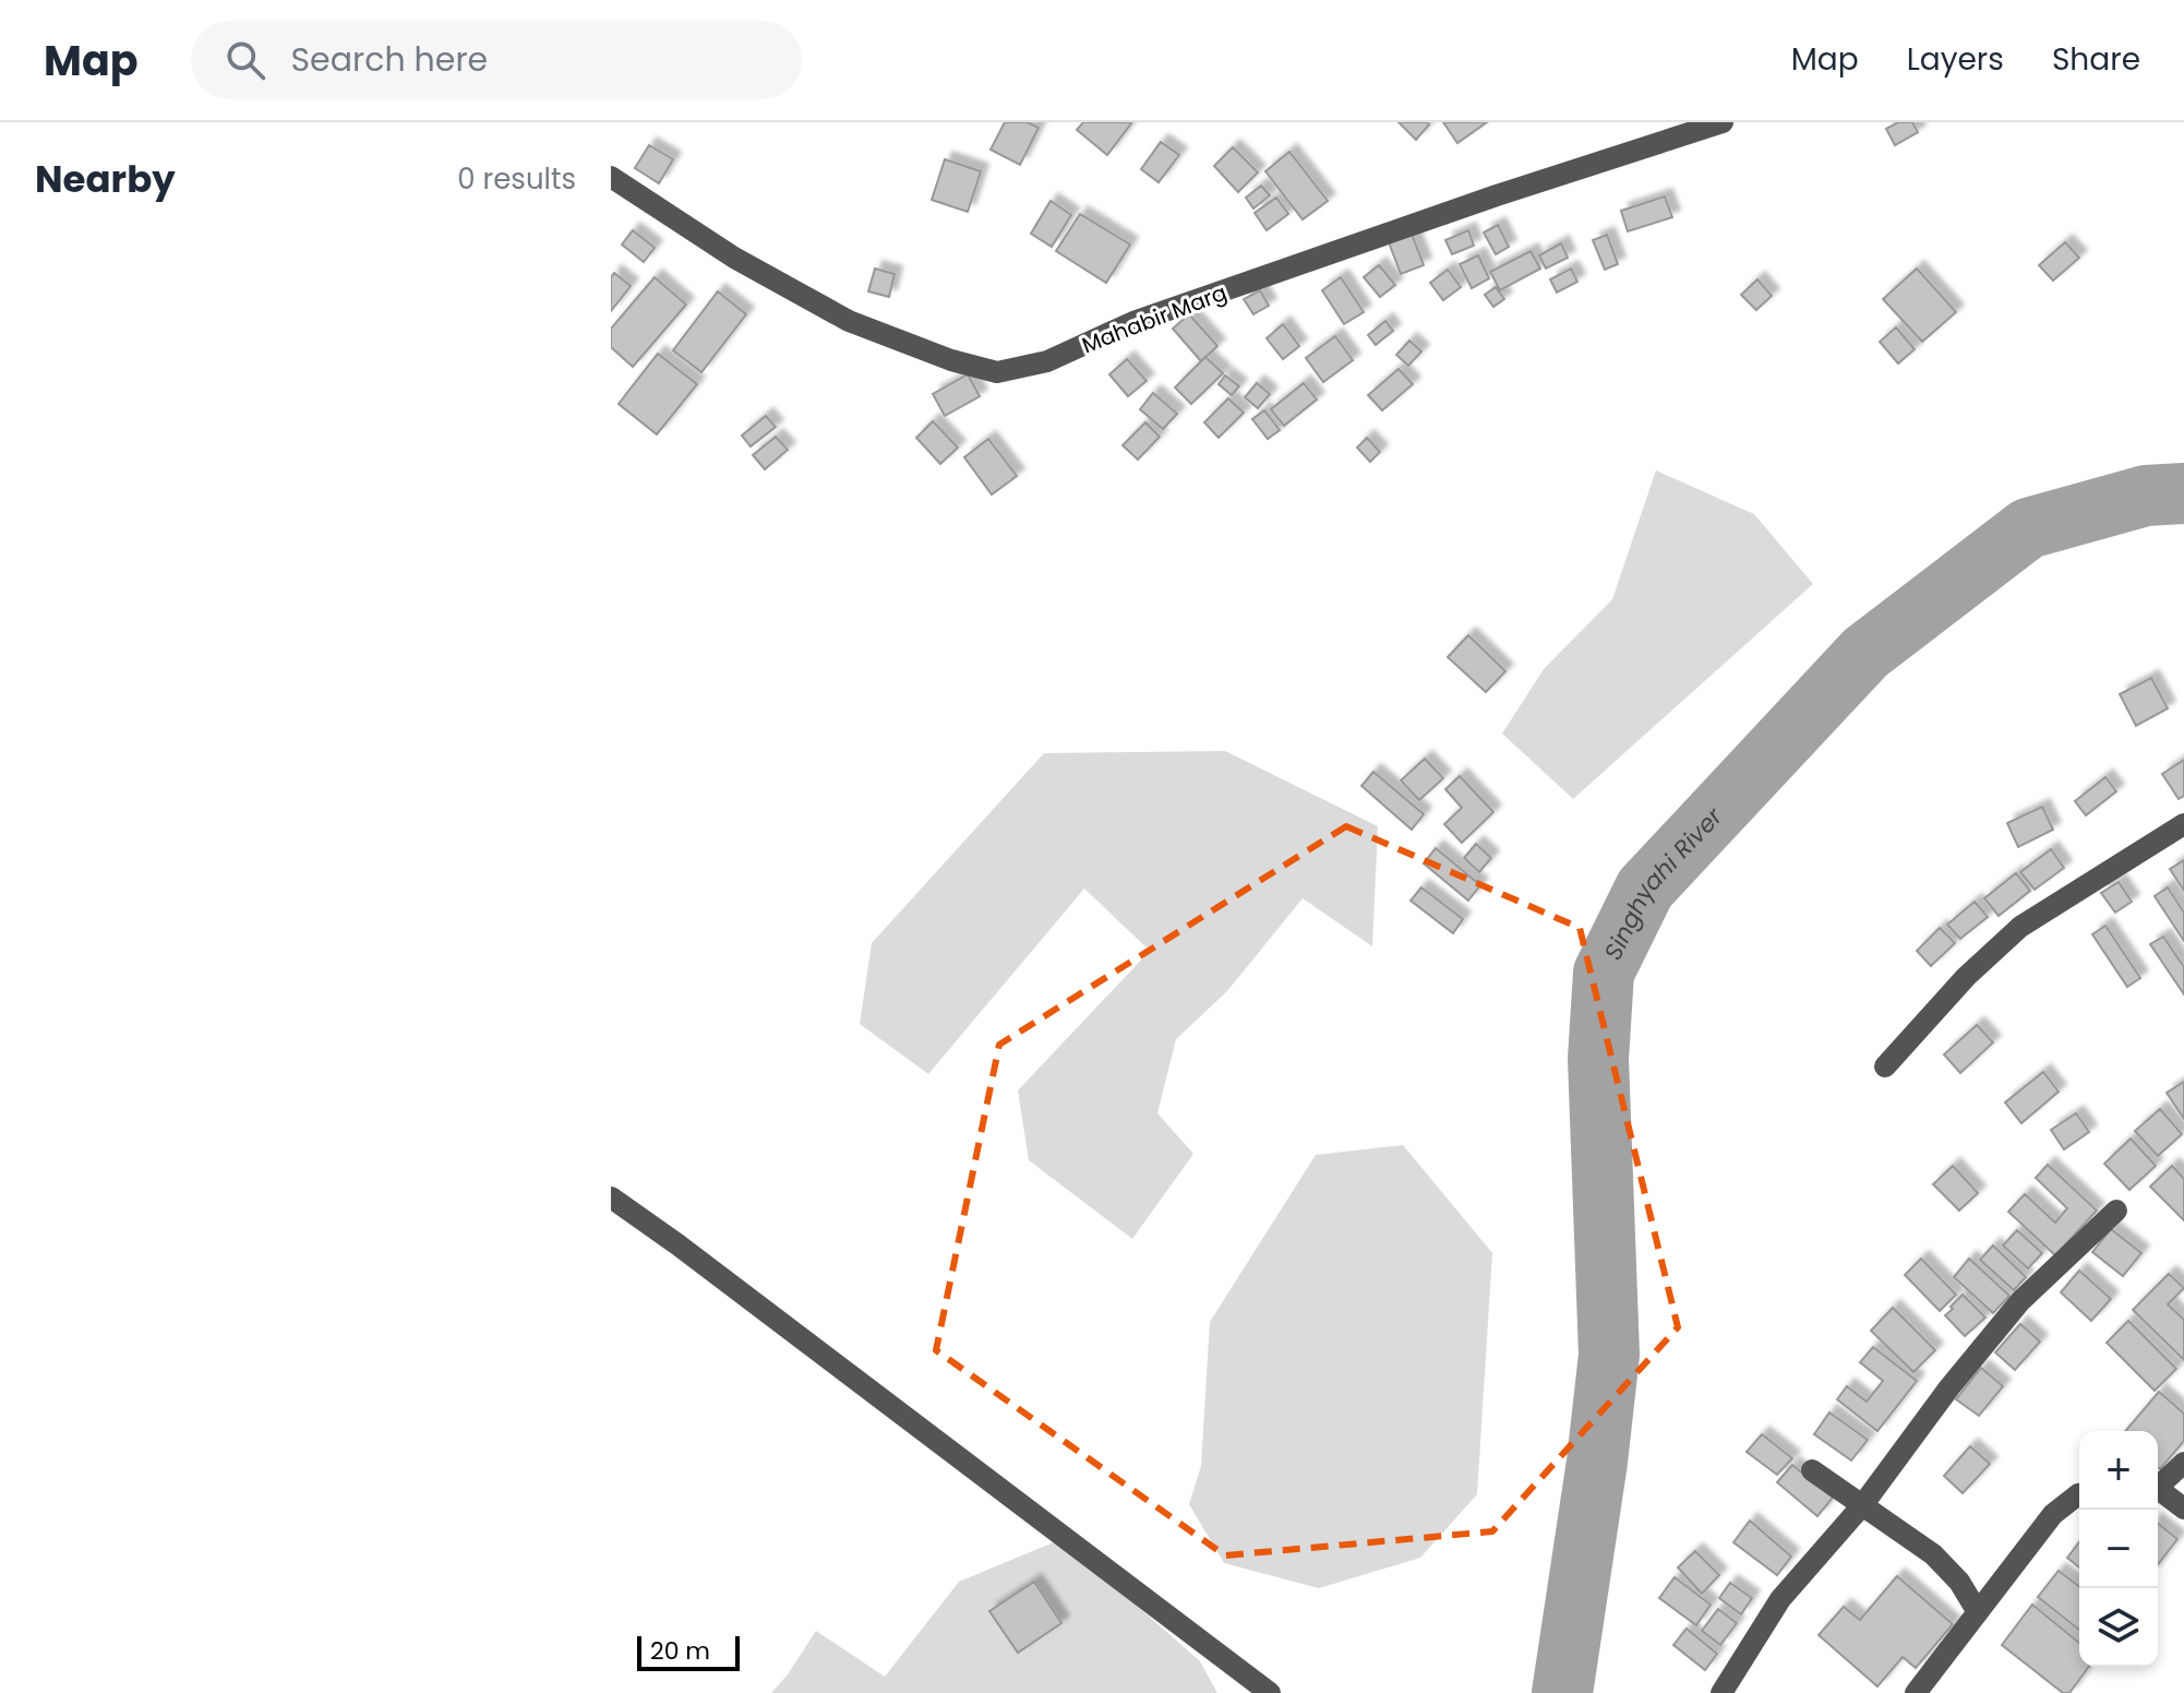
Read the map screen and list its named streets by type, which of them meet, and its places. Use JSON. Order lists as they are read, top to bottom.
{
  "streets": {
    "street": ["Mahabir Marg"]
  },
  "water": ["Singhyahi River"],
  "scale_bar": "20 m",
  "page": {
    "header": "Map",
    "search": "Search here",
    "nav": ["Map", "Layers", "Share"],
    "heading": ["Nearby", "0 results"],
    "map_buttons": ["+", "−"],
    "scale": "20 m"
  }
}
